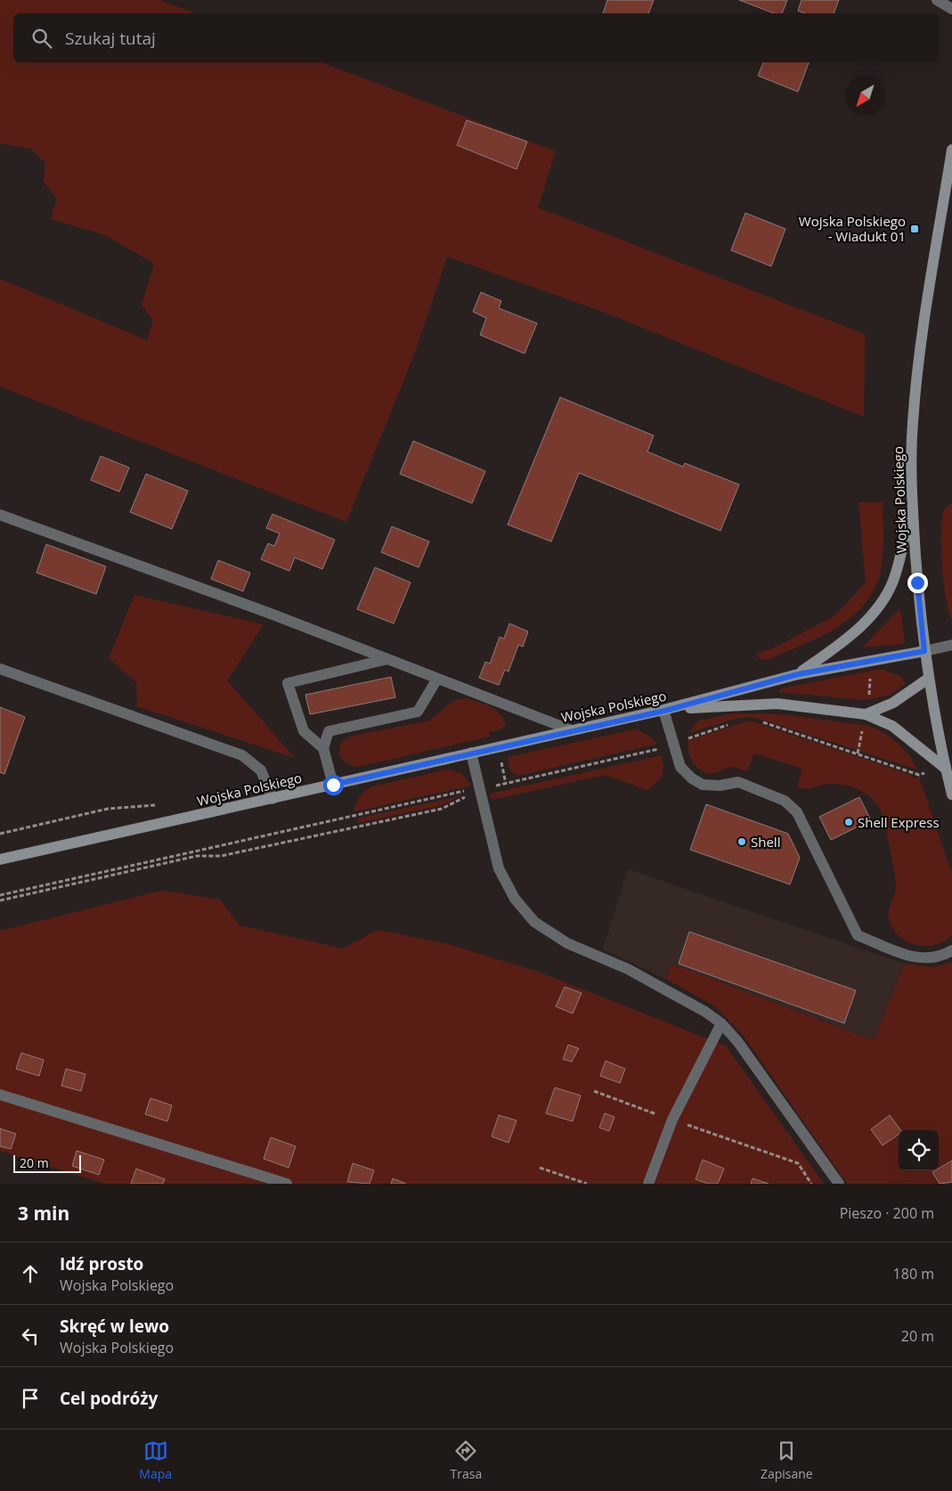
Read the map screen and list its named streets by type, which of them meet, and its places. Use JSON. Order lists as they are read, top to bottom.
{
  "streets": {
    "street": ["Wojska Polskiego"]
  },
  "places": {
    "transit": ["Wojska Polskiego - Wiadukt 01"],
    "other": ["Shell Express", "Shell"]
  },
  "scale_bar": "20 m",
  "north": "bottom left",
  "page": {
    "search": "Szukaj tutaj",
    "scale": "20 m",
    "heading": ["3 min", "Pieszo · 200 m"],
    "list": [
      ["Idź prosto", "Wojska Polskiego", "180 m"],
      ["Skręć w lewo", "Wojska Polskiego", "20 m"],
      "Cel podróży"
    ],
    "nav": ["Mapa", "Trasa", "Zapisane"]
  }
}
